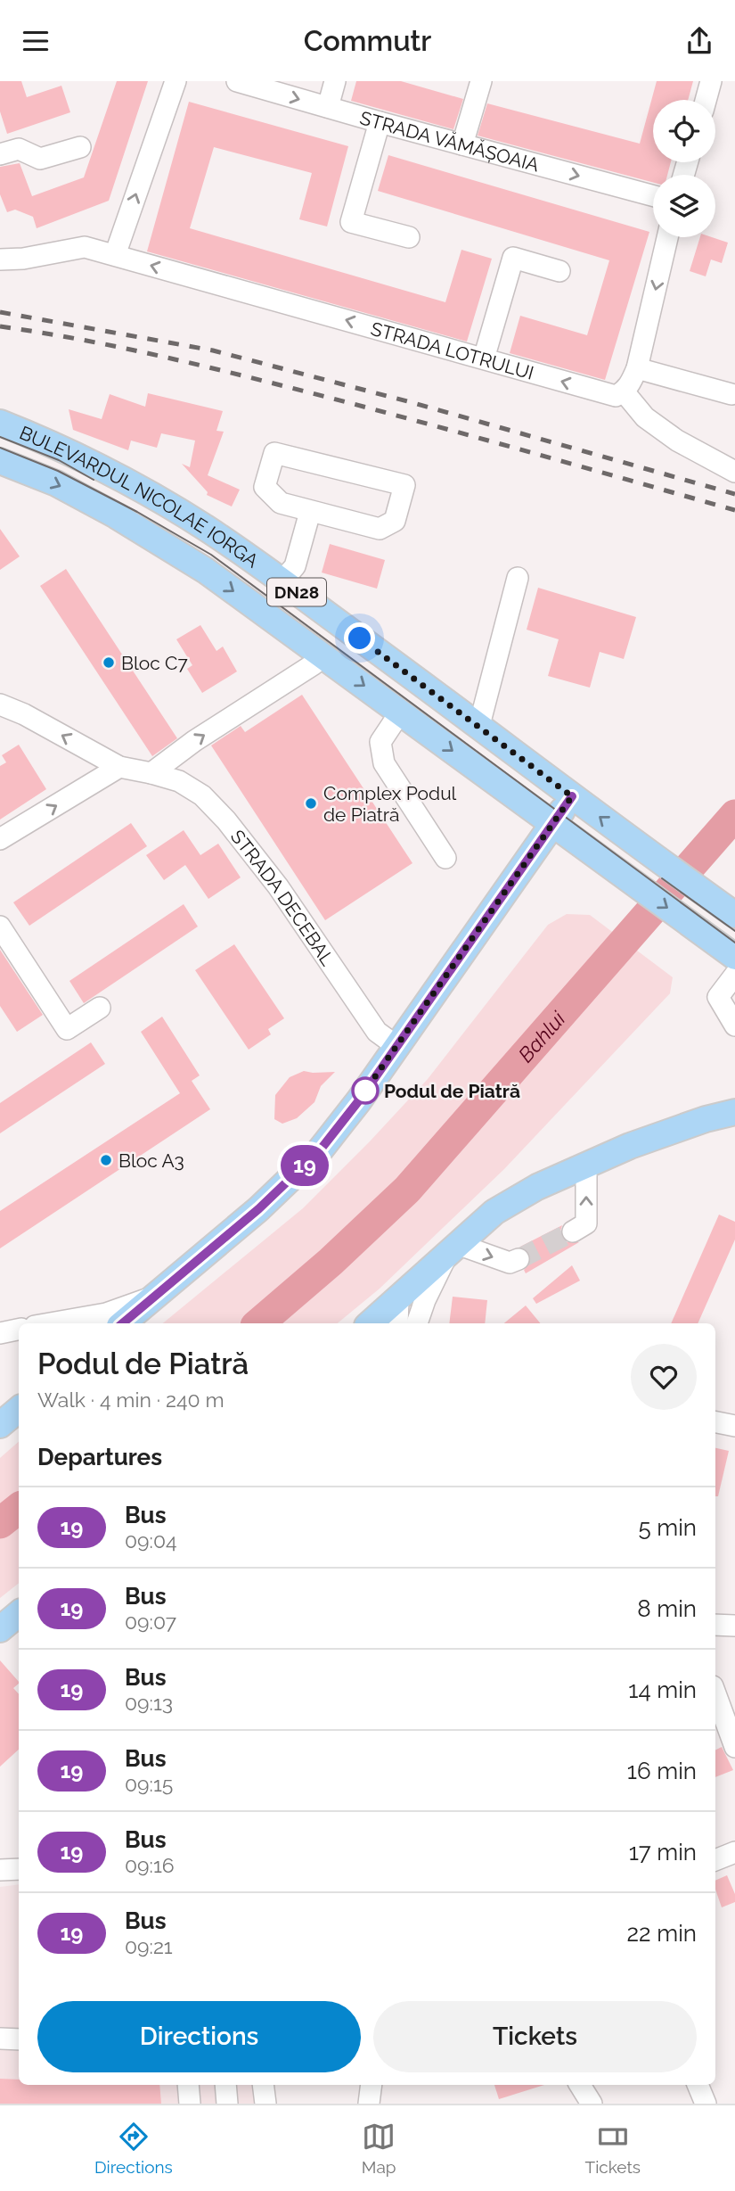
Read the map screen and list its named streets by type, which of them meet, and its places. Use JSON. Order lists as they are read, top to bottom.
{
  "streets": {
    "main road": ["BULEVARDUL NICOLAE IORGA", "DN28"],
    "street": ["STRADA VĂMĂȘOAIA", "STRADA LOTRULUI", "STRADA DECEBAL"]
  },
  "one_way": ["STRADA VĂMĂȘOAIA", "STRADA LOTRULUI"],
  "water": ["Bahlui"],
  "places": [
    "Bloc C7",
    "Complex Podul de Piatră",
    "Podul de Piatră",
    "Bloc A3"
  ],
  "lines": ["bus line 19"],
  "page": {
    "header": "Commutr",
    "on_map": "19",
    "heading": [
      ["Podul de Piatră", "Walk · 4 min · 240 m"],
      "Departures"
    ],
    "list": [
      {
        "mark": "19",
        "name": "Bus",
        "note": "09:04",
        "value": "5 min"
      },
      {
        "mark": "19",
        "name": "Bus",
        "note": "09:07",
        "value": "8 min"
      },
      {
        "mark": "19",
        "name": "Bus",
        "note": "09:13",
        "value": "14 min"
      },
      {
        "mark": "19",
        "name": "Bus",
        "note": "09:15",
        "value": "16 min"
      },
      {
        "mark": "19",
        "name": "Bus",
        "note": "09:16",
        "value": "17 min"
      },
      {
        "mark": "19",
        "name": "Bus",
        "note": "09:21",
        "value": "22 min"
      }
    ],
    "buttons": ["Directions", "Tickets"],
    "tabs": ["Directions", "Map", "Tickets"]
  }
}
